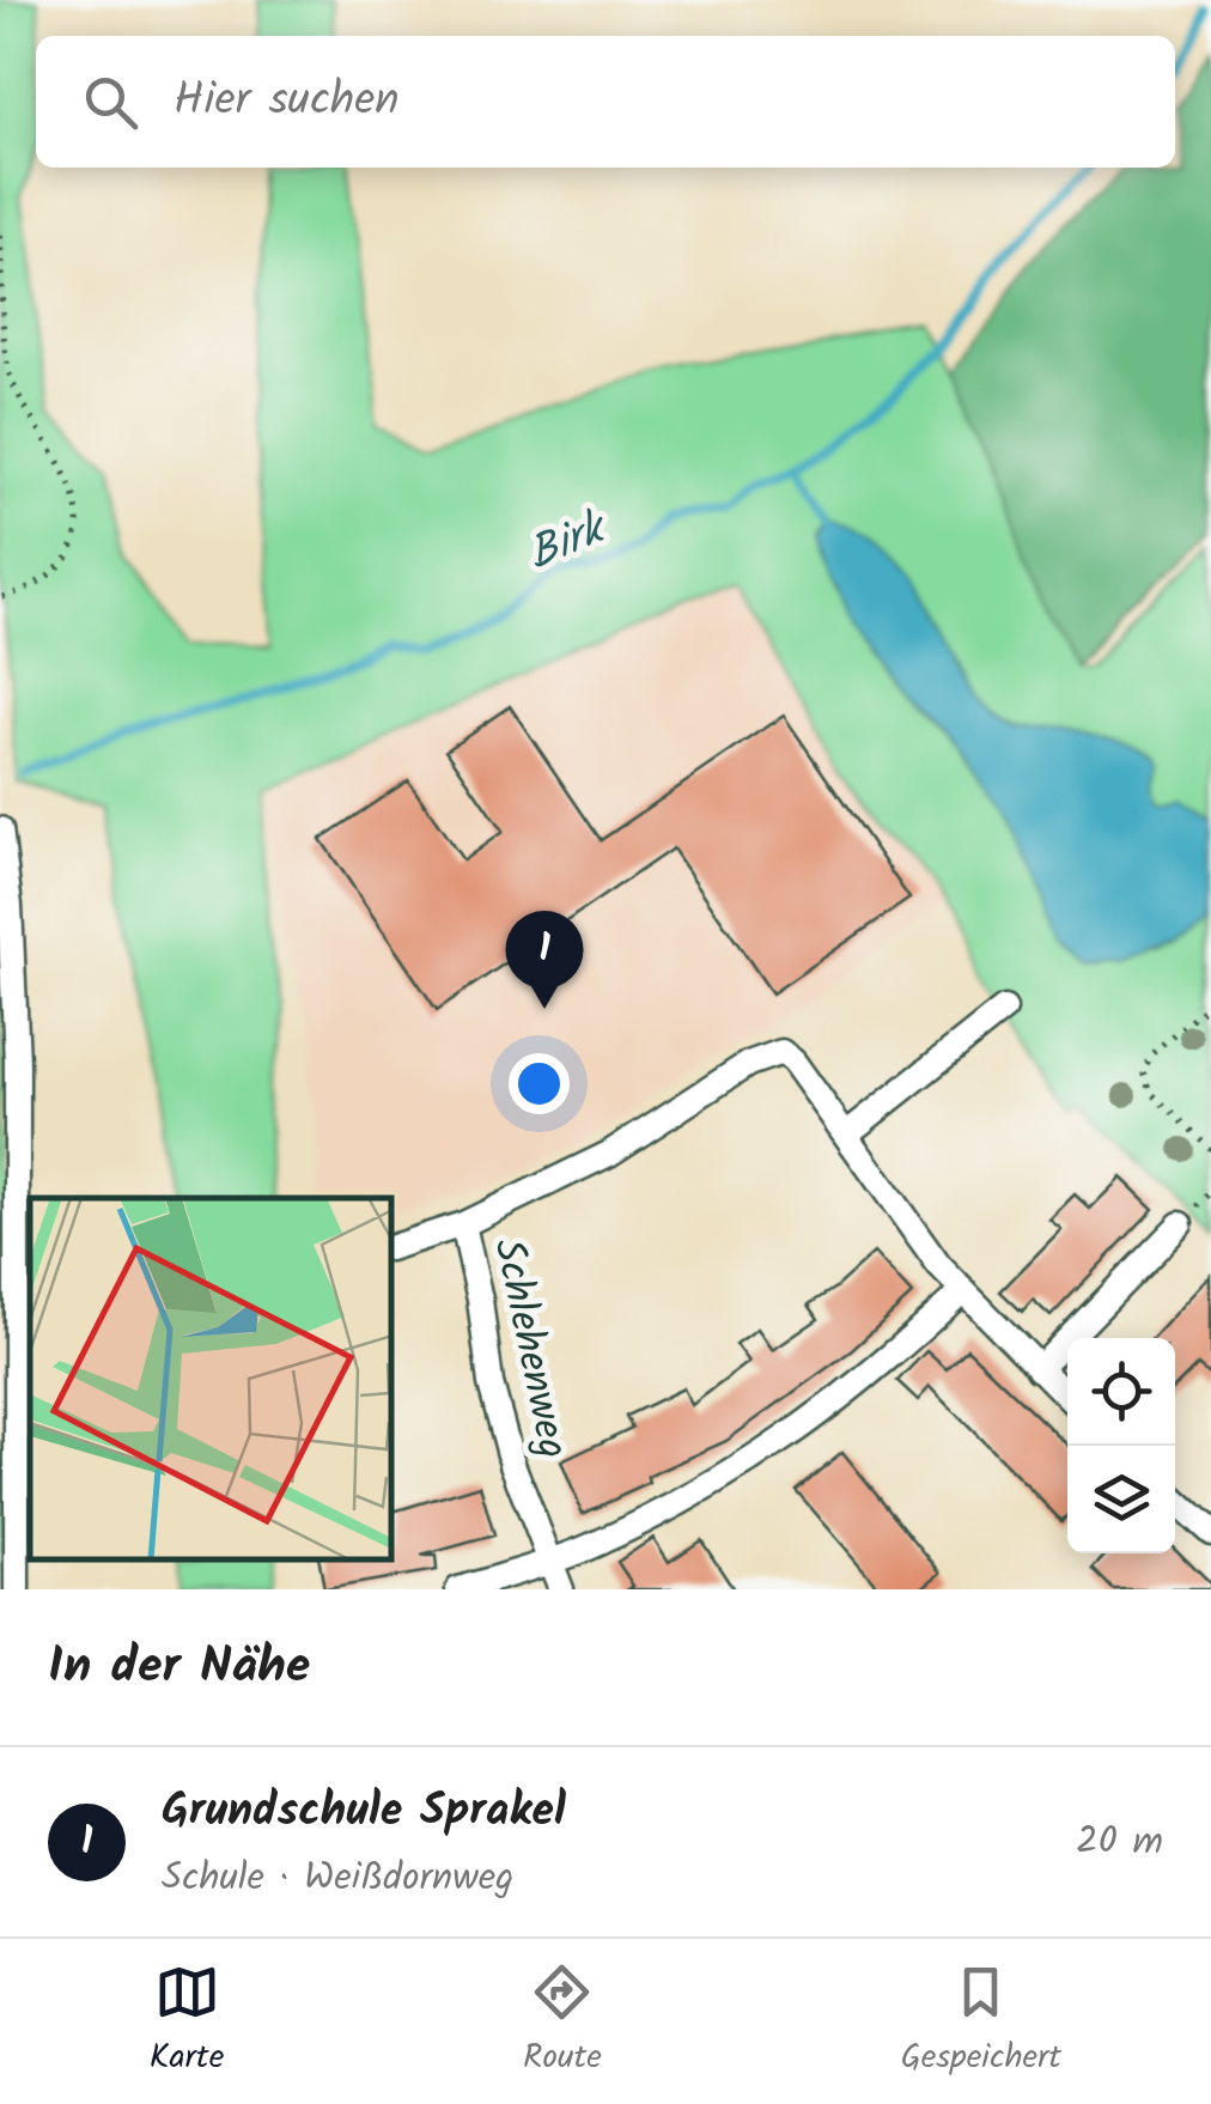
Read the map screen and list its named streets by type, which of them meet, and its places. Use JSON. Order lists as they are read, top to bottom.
{
  "streets": {
    "street": ["Schlehenweg"]
  },
  "water": ["Birk"],
  "page": {
    "search": "Hier suchen",
    "pins": "1",
    "heading": "In der Nähe",
    "list": [
      {
        "mark": "1",
        "name": "Grundschule Sprakel",
        "note": "Schule · Weißdornweg",
        "value": "20 m"
      }
    ],
    "nav": ["Karte", "Route", "Gespeichert"]
  }
}
